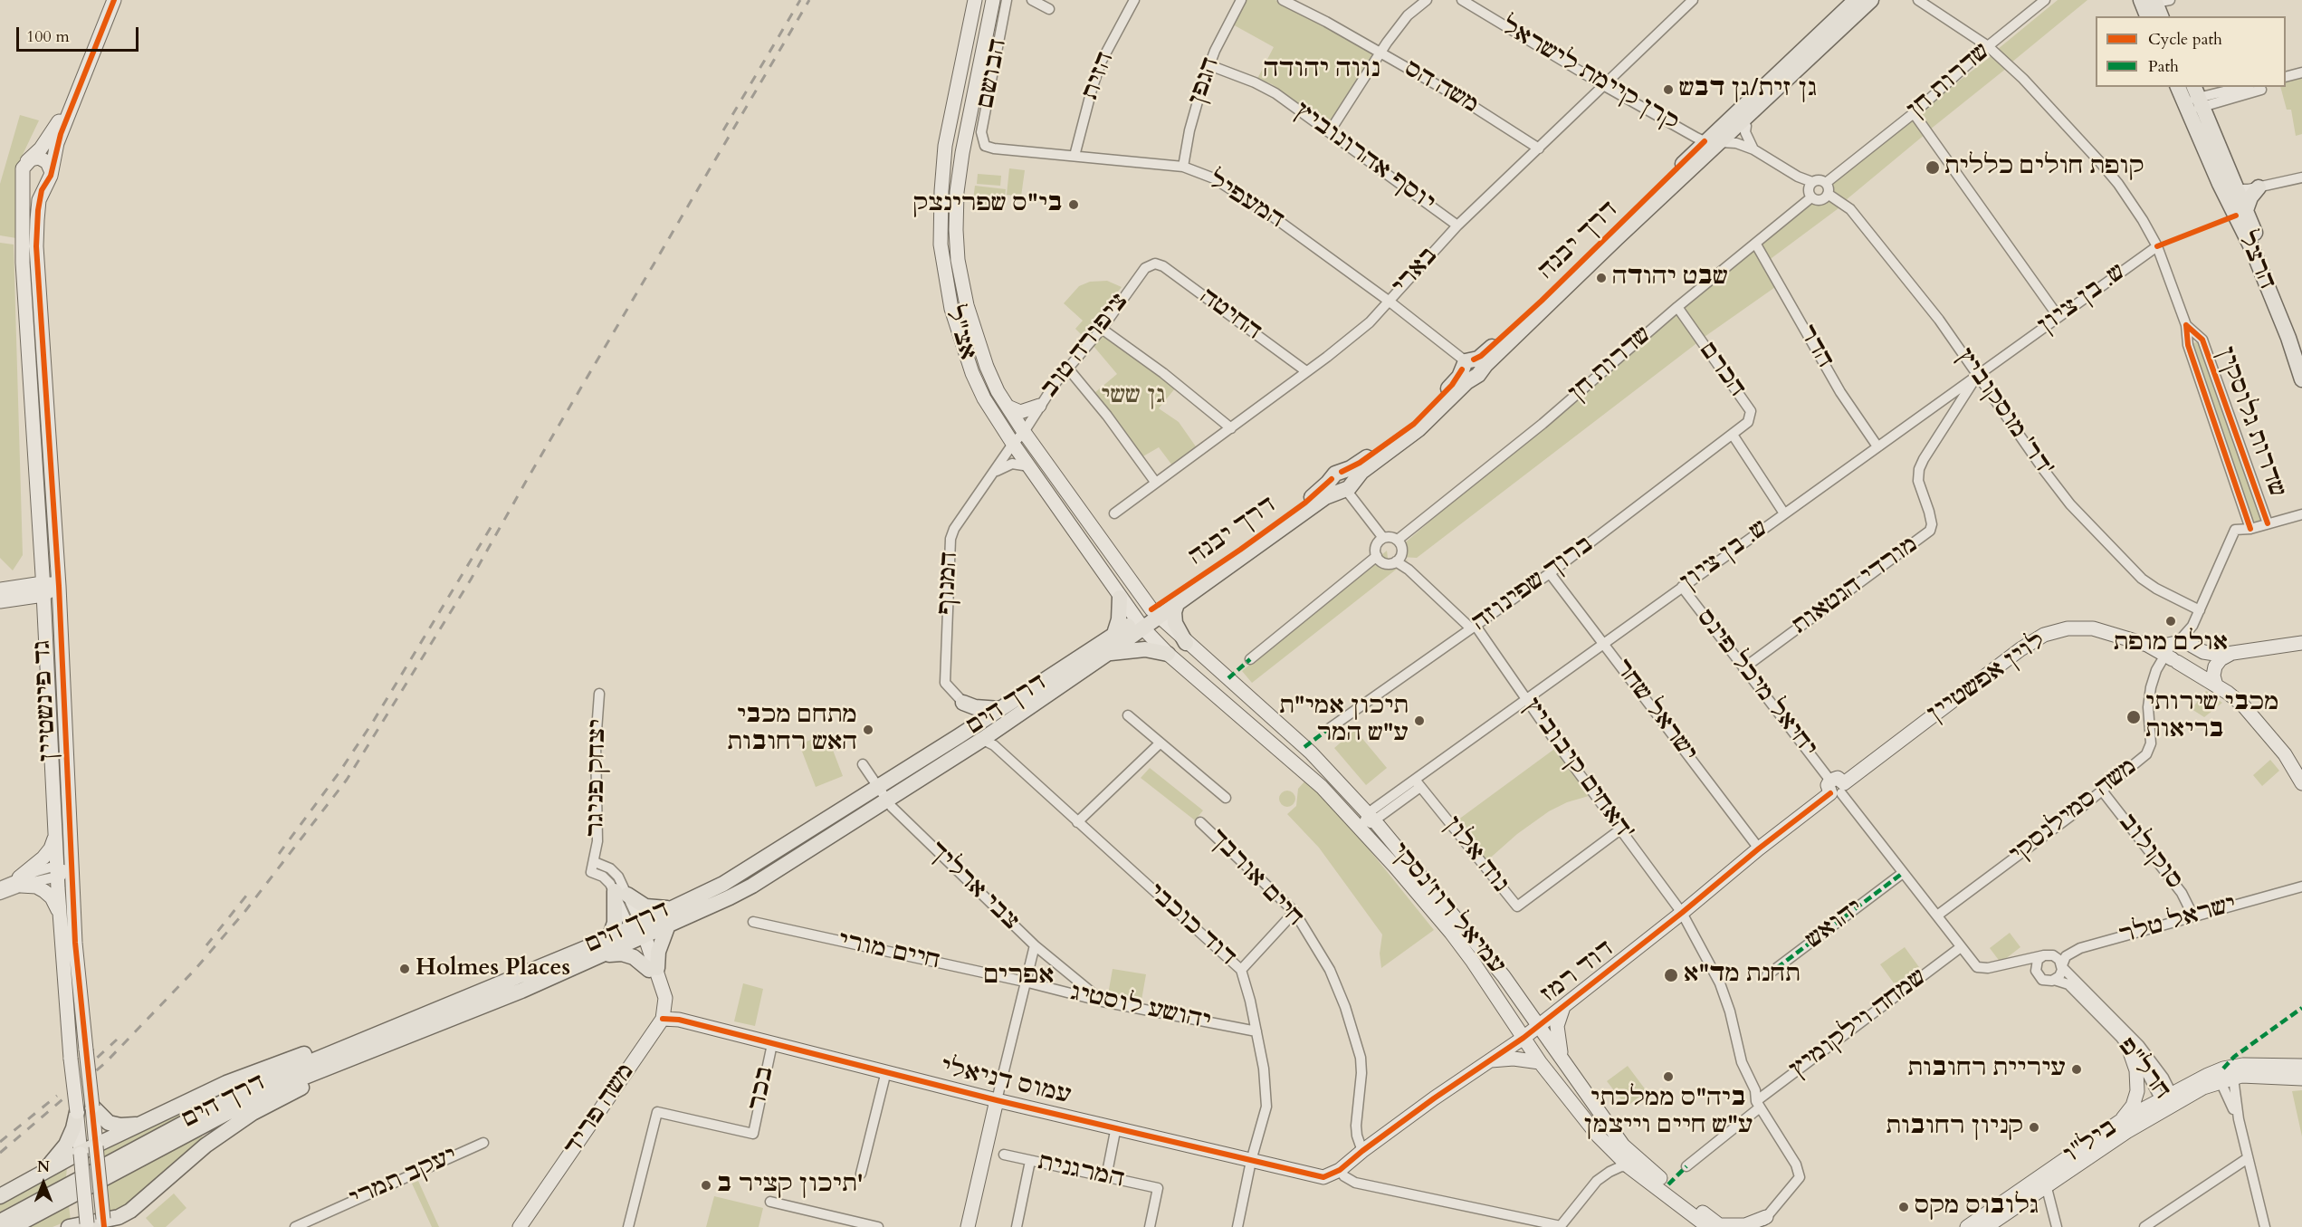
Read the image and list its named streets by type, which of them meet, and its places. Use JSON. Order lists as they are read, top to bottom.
{
  "streets": {
    "main road": ["דרך יבנה", "הרצל", "דרך הים"],
    "street": [
      "הבושם",
      "קרן קיימת לישראל",
      "הזית",
      "הגפן",
      "שדרות חן",
      "משה הס",
      "יוסף אהרונוביץ",
      "המעפיל",
      "בארי",
      "ש. בן ציון",
      "החיטה",
      "אצ\"ל",
      "ציפורה טוב",
      "הדר",
      "הכרם",
      "דר' מוסקוביץ'",
      "שדרות גלוסקין",
      "המנוף",
      "ברוך שפינוזה",
      "מורדי הגטאות",
      "לוין אפשטיין",
      "יחיאל מיכל פינס",
      "גד פינשטיין",
      "ישראל שחר",
      "האחים קיבוביץ'",
      "יצחק פניגר",
      "משה סמילנסקי",
      "סוקולוב",
      "נוה אלון",
      "חיים אורבך",
      "צבי ארליך",
      "עמיאל רוז'נסקי",
      "ישראל טלר",
      "יהואש",
      "דוד כוכבי",
      "חיים מורי",
      "דוד רמז",
      "יהושע לוסטיג",
      "שמחה וילקומיץ",
      "חרל\"פ",
      "עמוס דניאלי",
      "בכר",
      "משה פריד",
      "ביל\"ו",
      "המרגנית",
      "יעקב תמרי"
    ]
  },
  "crossings": [
    ["הבושם", "המעפיל"],
    ["קרן קיימת לישראל", "דרך יבנה"],
    ["קרן קיימת לישראל", "בארי"],
    ["הזית", "המעפיל"],
    ["הגפן", "יוסף אהרונוביץ"],
    ["הגפן", "המעפיל"],
    ["שדרות חן", "הדר"],
    ["שדרות חן", "הכרם"],
    ["שדרות חן", "דר' מוסקוביץ'"],
    ["שדרות חן", "שדרות גלוסקין"],
    ["שדרות חן", "האחים קיבוביץ'"],
    ["משה הס", "בארי"],
    ["יוסף אהרונוביץ", "בארי"],
    ["המעפיל", "דרך יבנה"],
    ["המעפיל", "בארי"],
    ["דרך יבנה", "אצ\"ל"],
    ["דרך יבנה", "דרך הים"],
    ["דרך יבנה", "עמיאל רוז'נסקי"],
    ["בארי", "החיטה"],
    ["ש. בן ציון", "הדר"],
    ["ש. בן ציון", "הכרם"],
    ["ש. בן ציון", "דר' מוסקוביץ'"],
    ["ש. בן ציון", "שדרות גלוסקין"],
    ["ש. בן ציון", "מורדי הגטאות"],
    ["ש. בן ציון", "יחיאל מיכל פינס"],
    ["ש. בן ציון", "ישראל שחר"],
    ["ש. בן ציון", "האחים קיבוביץ'"],
    ["ש. בן ציון", "נוה אלון"],
    ["ש. בן ציון", "עמיאל רוז'נסקי"],
    ["החיטה", "ציפורה טוב"],
    ["אצ\"ל", "ציפורה טוב"],
    ["אצ\"ל", "המנוף"],
    ["אצ\"ל", "דרך הים"],
    ["אצ\"ל", "עמיאל רוז'נסקי"],
    ["ציפורה טוב", "המנוף"],
    ["הכרם", "ברוך שפינוזה"],
    ["דר' מוסקוביץ'", "שדרות גלוסקין"],
    ["דר' מוסקוביץ'", "מורדי הגטאות"],
    ["שדרות גלוסקין", "לוין אפשטיין"],
    ["שדרות גלוסקין", "משה סמילנסקי"],
    ["המנוף", "דרך הים"],
    ["ברוך שפינוזה", "ישראל שחר"],
    ["ברוך שפינוזה", "האחים קיבוביץ'"],
    ["מורדי הגטאות", "יחיאל מיכל פינס"],
    ["לוין אפשטיין", "יחיאל מיכל פינס"],
    ["לוין אפשטיין", "משה סמילנסקי"],
    ["לוין אפשטיין", "דוד רמז"],
    ["יחיאל מיכל פינס", "משה סמילנסקי"],
    ["יחיאל מיכל פינס", "יהואש"],
    ["יחיאל מיכל פינס", "דוד רמז"],
    ["יחיאל מיכל פינס", "שמחה וילקומיץ"],
    ["דרך הים", "יצחק פניגר"],
    ["דרך הים", "צבי ארליך"],
    ["דרך הים", "עמיאל רוז'נסקי"],
    ["דרך הים", "דוד כוכבי"],
    ["דרך הים", "משה פריד"],
    ["ישראל שחר", "דוד רמז"],
    ["האחים קיבוביץ'", "נוה אלון"],
    ["האחים קיבוביץ'", "דוד רמז"],
    ["האחים קיבוביץ'", "שמחה וילקומיץ"],
    ["יצחק פניגר", "משה פריד"],
    ["משה סמילנסקי", "סוקולוב"],
    ["סוקולוב", "ישראל טלר"],
    ["חיים אורבך", "דוד רמז"],
    ["צבי ארליך", "חיים מורי"],
    ["צבי ארליך", "יהושע לוסטיג"],
    ["צבי ארליך", "עמוס דניאלי"],
    ["עמיאל רוז'נסקי", "דוד רמז"],
    ["ישראל טלר", "חרל\"פ"],
    ["דוד כוכבי", "יהושע לוסטיג"],
    ["דוד כוכבי", "עמוס דניאלי"],
    ["חיים מורי", "יהושע לוסטיג"],
    ["דוד רמז", "עמוס דניאלי"],
    ["חרל\"פ", "ביל\"ו"],
    ["עמוס דניאלי", "בכר"],
    ["עמוס דניאלי", "משה פריד"]
  ],
  "districts": ["נווה יהודה", "אפרים"],
  "parks": ["גן ששי"],
  "places": [
    "גן זית/גן דבש",
    "קופת חולים כללית",
    "בי\"ס שפרינצק",
    "שבט יהודה",
    "אולם מופת",
    "מכבי שירותי בריאות",
    "תיכון אמי\"ת ע\"ש המר",
    "מתחם מכבי האש רחובות",
    "Holmes Places",
    "תחנת מד\"א",
    "עיריית רחובות",
    "ביה\"ס ממלכתי ע\"ש חיים וייצמן",
    "קניון רחובות",
    "תיכון קציר ב'",
    "גלובוס מקס"
  ],
  "legend": ["Cycle path", "Path"],
  "scale_bar": "100 m",
  "north": "top"
}
